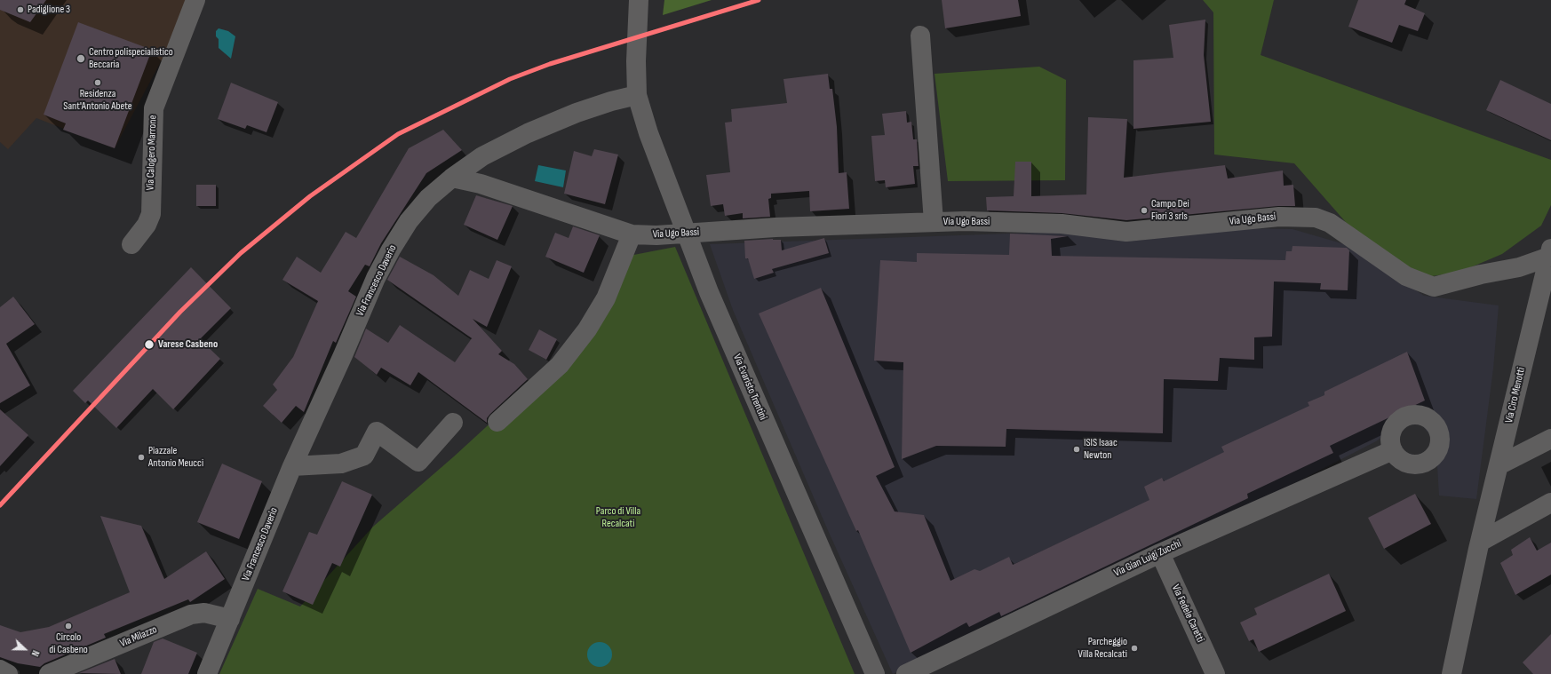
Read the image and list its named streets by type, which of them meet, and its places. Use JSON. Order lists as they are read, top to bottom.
{
  "streets": {
    "street": [
      "Via Calogero Marrone",
      "Via Ugo Bassi",
      "Via Francesco Daverio",
      "Via Evaristo Trentini",
      "Via Ciro Menotti",
      "Via Gian Luigi Zucchi",
      "Via Fedele Caretti",
      "Via Milazzo"
    ]
  },
  "crossings": [
    ["Via Ugo Bassi", "Via Francesco Daverio"],
    ["Via Ugo Bassi", "Via Evaristo Trentini"],
    ["Via Ugo Bassi", "Via Ciro Menotti"],
    ["Via Francesco Daverio", "Via Evaristo Trentini"],
    ["Via Francesco Daverio", "Via Milazzo"],
    ["Via Gian Luigi Zucchi", "Via Fedele Caretti"]
  ],
  "parks": ["Parco di Villa Recalcati"],
  "places": [
    "Padiglione 3",
    "Centro polispecialistico Beccaria",
    "Residenza Sant'Antonio Abete",
    "Campo Dei Fiori 3 srls",
    "Varese Casbeno",
    "ISIS Isaac Newton",
    "Piazzale Antonio Meucci",
    "Circolo di Casbeno",
    "Parcheggio Villa Recalcati"
  ],
  "north": "right"
}
